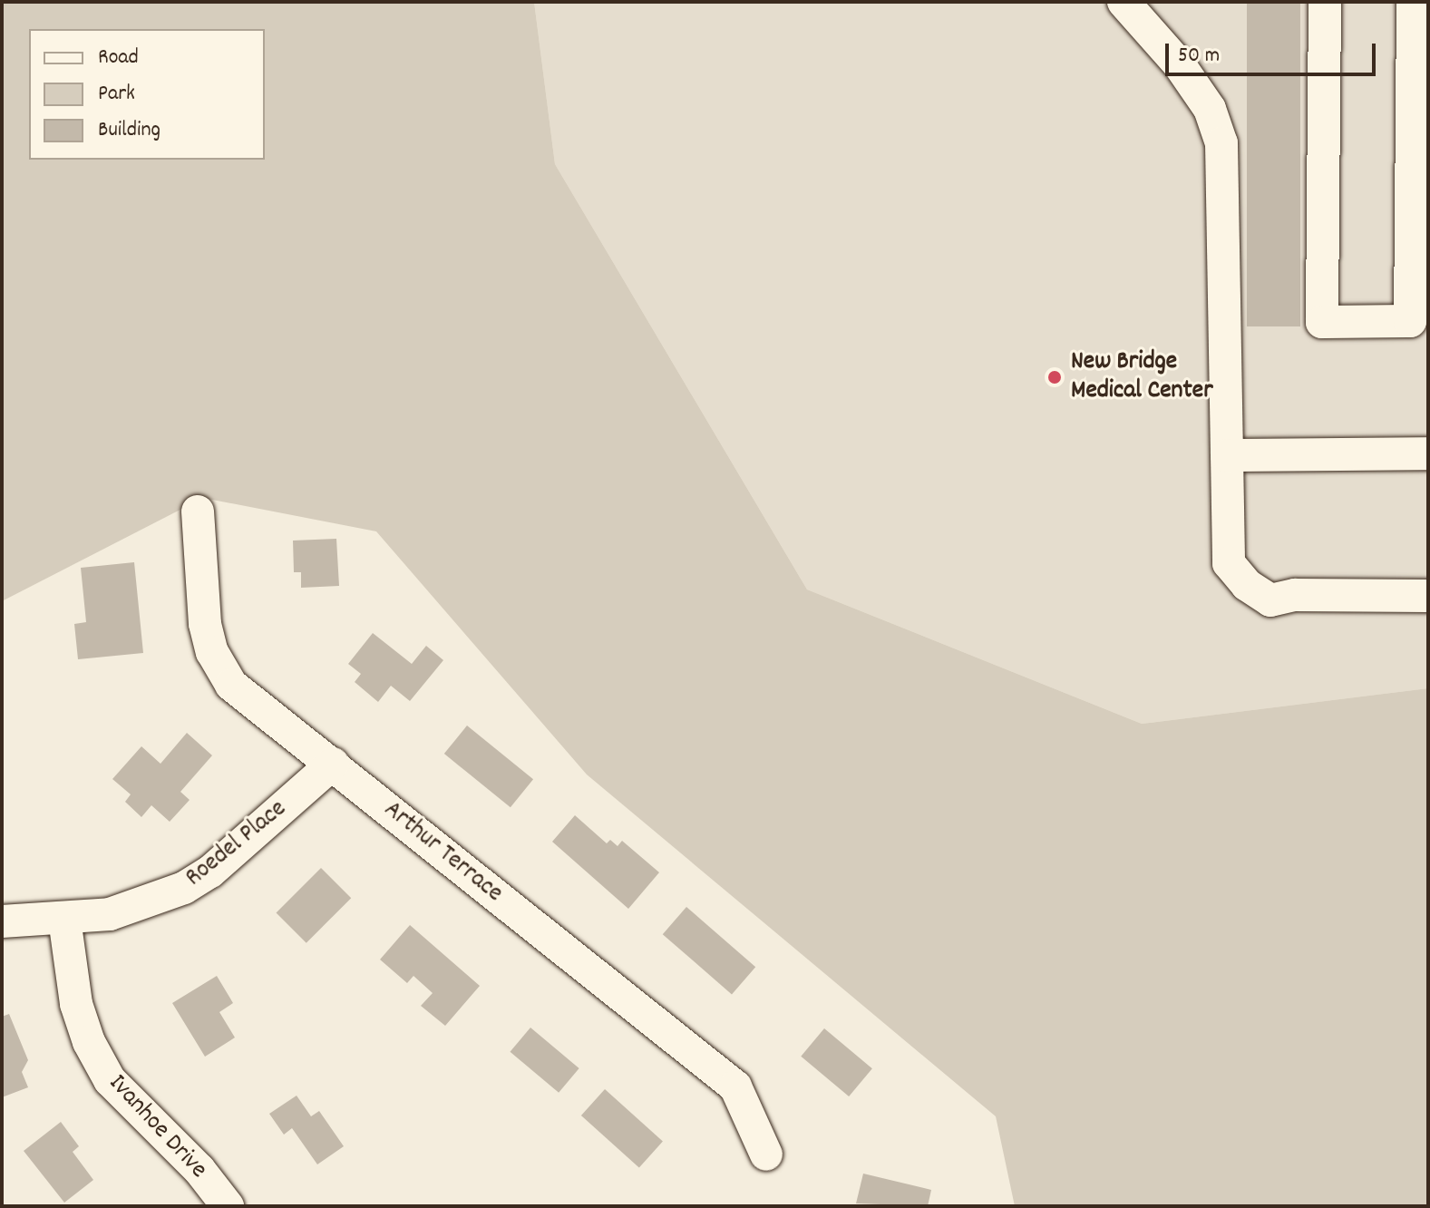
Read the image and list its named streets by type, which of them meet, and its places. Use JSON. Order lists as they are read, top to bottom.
{
  "streets": {
    "street": ["Roedel Place", "Arthur Terrace", "Ivanhoe Drive"]
  },
  "crossings": [
    ["Roedel Place", "Arthur Terrace"],
    ["Roedel Place", "Ivanhoe Drive"]
  ],
  "places": ["New Bridge Medical Center"],
  "legend": ["Road", "Park", "Building"],
  "scale_bar": "50 m"
}
